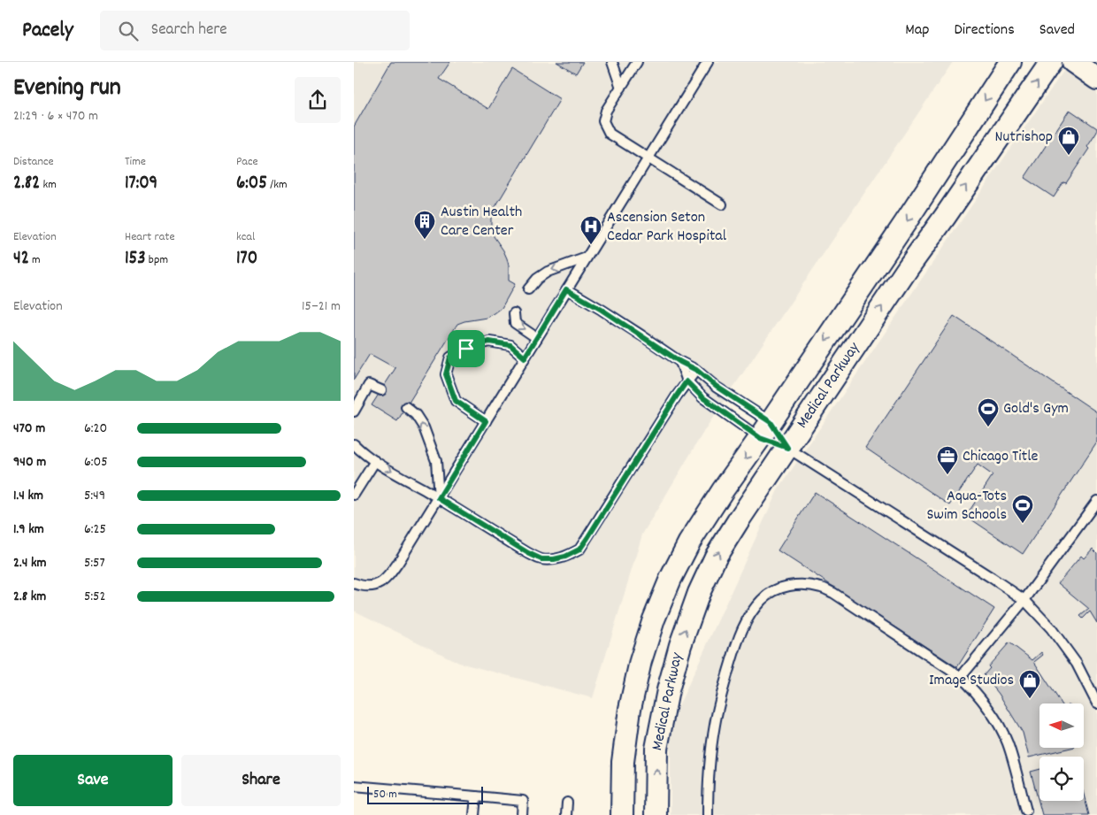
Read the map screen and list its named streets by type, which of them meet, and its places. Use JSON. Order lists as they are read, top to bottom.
{
  "streets": {
    "street": ["Medical Parkway"]
  },
  "places": {
    "shop": ["Nutrishop", "Image Studios"],
    "building": ["Austin Health Care Center"],
    "hospital": ["Ascension Seton Cedar Park Hospital"],
    "sports": ["Gold's Gym", "Aqua-Tots Swim Schools"],
    "office": ["Chicago Title"]
  },
  "scale_bar": "50 m",
  "north": "left",
  "page": {
    "header": "Pacely",
    "search": "Search here",
    "nav": ["Map", "Directions", "Saved"],
    "heading": ["Evening run", "21:29 · 6 × 470 m"],
    "stats": [
      ["Distance", "2.82 km"],
      ["Time", "17:09"],
      ["Pace", "6:05 /km"],
      ["Elevation", "42 m"],
      ["Heart rate", "153 bpm"],
      ["kcal", "170"]
    ],
    "chart": ["Elevation", "15–21 m"],
    "list": [
      {
        "name": "470 m",
        "note": "6:20"
      },
      {
        "name": "940 m",
        "note": "6:05"
      },
      {
        "name": "1.4 km",
        "note": "5:49"
      },
      {
        "name": "1.9 km",
        "note": "6:25"
      },
      {
        "name": "2.4 km",
        "note": "5:57"
      },
      {
        "name": "2.8 km",
        "note": "5:52"
      }
    ],
    "buttons": ["Save", "Share"],
    "scale": "50 m"
  }
}
